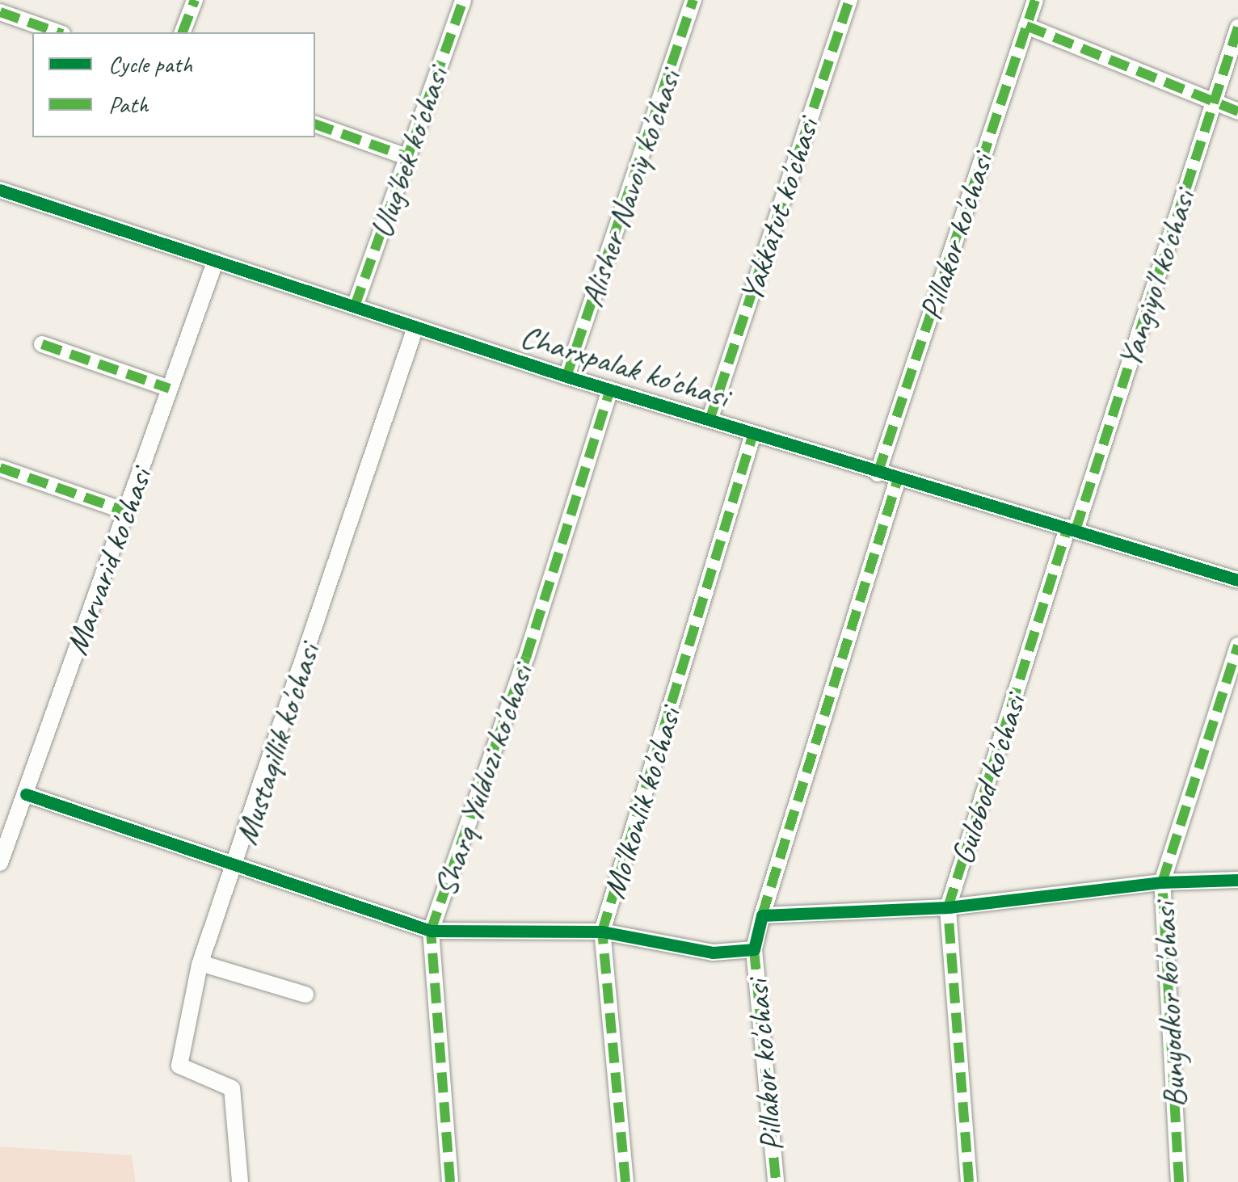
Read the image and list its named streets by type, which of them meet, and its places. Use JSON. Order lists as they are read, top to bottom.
{
  "streets": {
    "street": [
      "Ulug'bek ko'chasi",
      "Alisher Navoiy ko'chasi",
      "Yakkatut ko'chasi",
      "Pillakor ko'chasi",
      "Yangiyo'l ko'chasi",
      "Charxpalak ko'chasi",
      "Marvarid ko'chasi",
      "Mustaqillik ko'chasi",
      "Gulobod ko'chasi",
      "Sharq Yulduzi ko'chasi",
      "Mo'lkonlik ko'chasi",
      "Bunyodkor ko'chasi"
    ]
  },
  "crossings": [
    ["Ulug'bek ko'chasi", "Charxpalak ko'chasi"],
    ["Alisher Navoiy ko'chasi", "Charxpalak ko'chasi"],
    ["Yakkatut ko'chasi", "Charxpalak ko'chasi"],
    ["Pillakor ko'chasi", "Charxpalak ko'chasi"],
    ["Yangiyo'l ko'chasi", "Charxpalak ko'chasi"],
    ["Yangiyo'l ko'chasi", "Gulobod ko'chasi"],
    ["Charxpalak ko'chasi", "Marvarid ko'chasi"],
    ["Charxpalak ko'chasi", "Mustaqillik ko'chasi"],
    ["Charxpalak ko'chasi", "Gulobod ko'chasi"],
    ["Charxpalak ko'chasi", "Sharq Yulduzi ko'chasi"],
    ["Charxpalak ko'chasi", "Mo'lkonlik ko'chasi"]
  ],
  "legend": ["Cycle path", "Path"]
}
